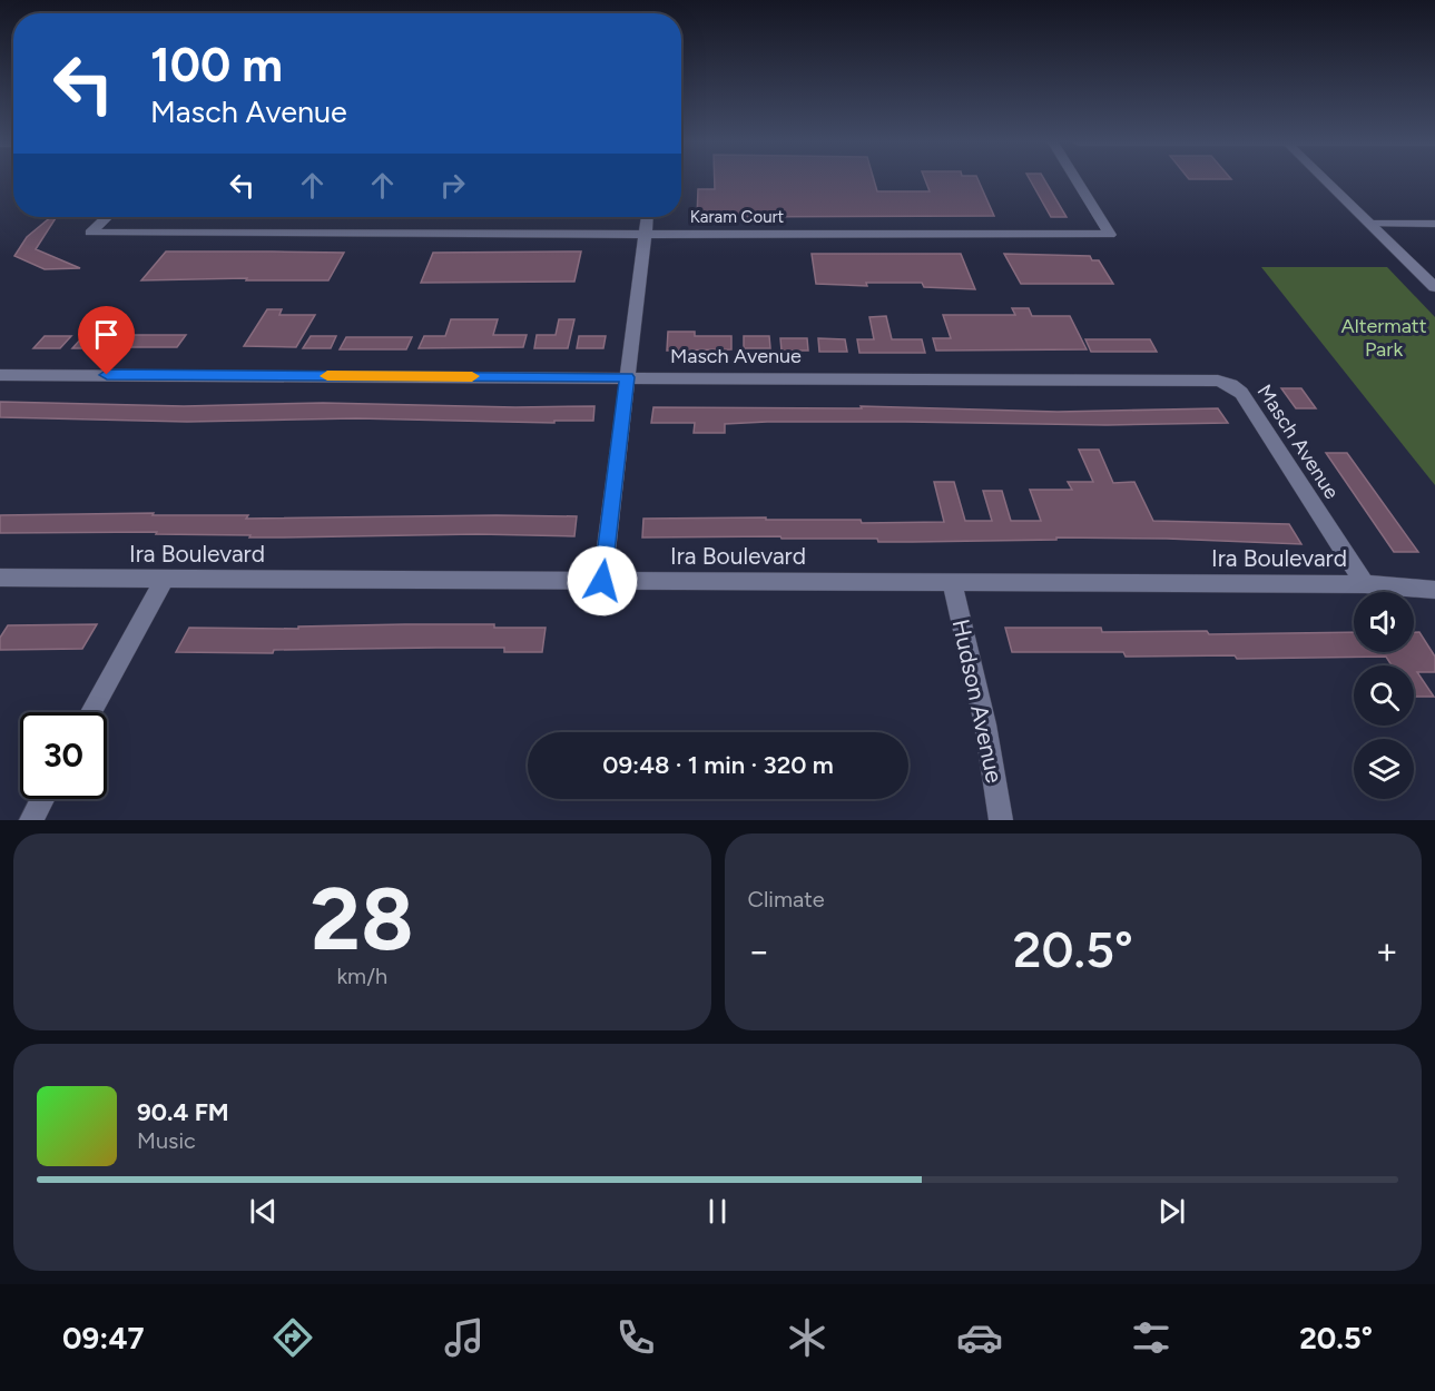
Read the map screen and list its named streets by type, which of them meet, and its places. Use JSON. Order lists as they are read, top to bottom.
{
  "streets": {
    "street": [
      "Karam Court",
      "Masch Avenue",
      "Ira Boulevard",
      "Hudson Avenue"
    ]
  },
  "crossings": [
    ["Masch Avenue", "Ira Boulevard"],
    ["Ira Boulevard", "Hudson Avenue"]
  ],
  "parks": ["Altermatt Park"],
  "page": {
    "turn": ["100 m", "Masch Avenue"],
    "limit": "30",
    "trip": "09:48 · 1 min · 320 m",
    "tile": [
      ["28", "km/h"],
      "Climate"
    ],
    "heat": ["−", "20.5°", "+"],
    "song": ["90.4 FM", "Music"],
    "tabs": ["09:47", "20.5°"]
  }
}
